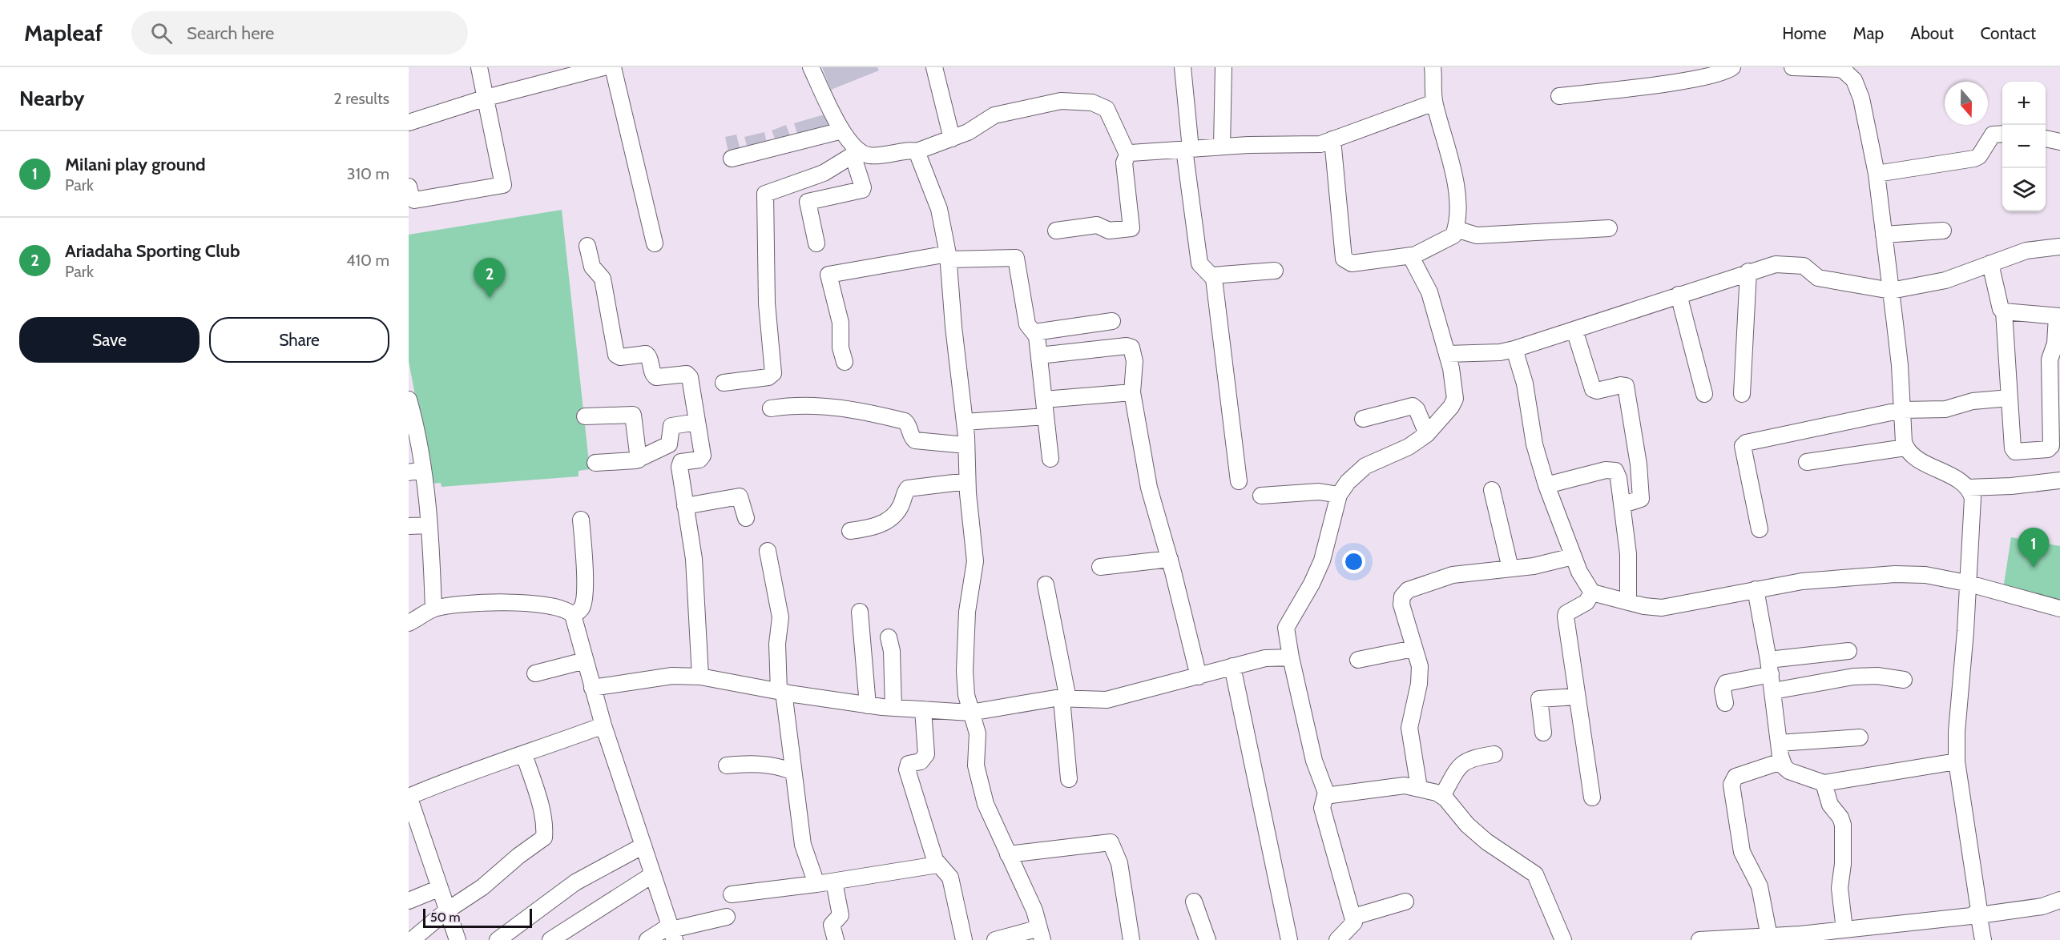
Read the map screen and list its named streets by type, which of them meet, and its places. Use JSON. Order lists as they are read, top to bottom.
{
  "scale_bar": "50 m",
  "north": "bottom",
  "page": {
    "header": "Mapleaf",
    "search": "Search here",
    "nav": [
      "Home",
      "Map",
      "About",
      "Contact"
    ],
    "heading": ["Nearby", "2 results"],
    "map_buttons": ["+", "−"],
    "list": [
      {
        "mark": "1",
        "name": "Milani play ground",
        "note": "Park",
        "value": "310 m"
      },
      {
        "mark": "2",
        "name": "Ariadaha Sporting Club",
        "note": "Park",
        "value": "410 m"
      }
    ],
    "pins": ["2", "1"],
    "buttons": ["Save", "Share"],
    "scale": "50 m"
  }
}
